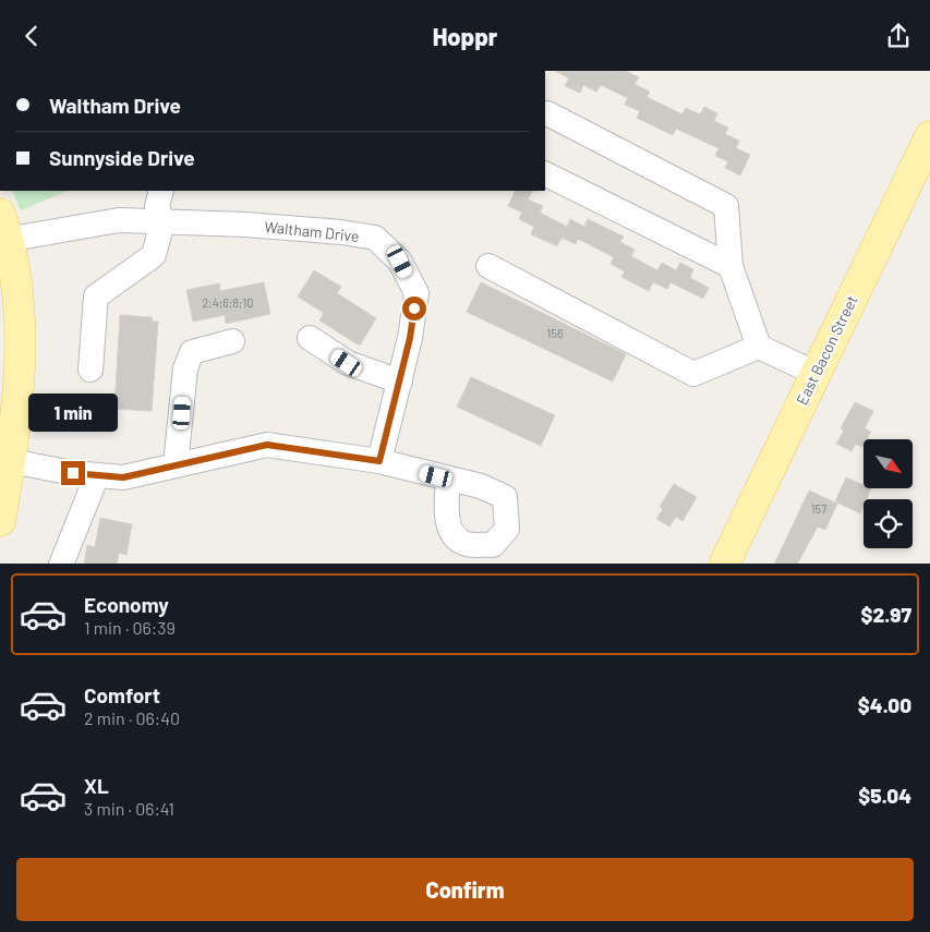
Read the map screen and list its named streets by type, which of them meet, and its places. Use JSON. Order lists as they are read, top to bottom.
{
  "streets": {
    "main road": ["East Bacon Street"],
    "street": ["Waltham Drive"]
  },
  "house_numbers": ["2;4;6;8;10", "156", "157"],
  "north": "bottom right",
  "page": {
    "header": "Hoppr",
    "banner": ["Waltham Drive", "Sunnyside Drive"],
    "bubble": "1 min",
    "list": [
      {
        "name": "Economy",
        "note": "1 min · 06:39",
        "value": "$2.97"
      },
      {
        "name": "Comfort",
        "note": "2 min · 06:40",
        "value": "$4.00"
      },
      {
        "name": "XL",
        "note": "3 min · 06:41",
        "value": "$5.04"
      }
    ],
    "buttons": "Confirm"
  }
}
